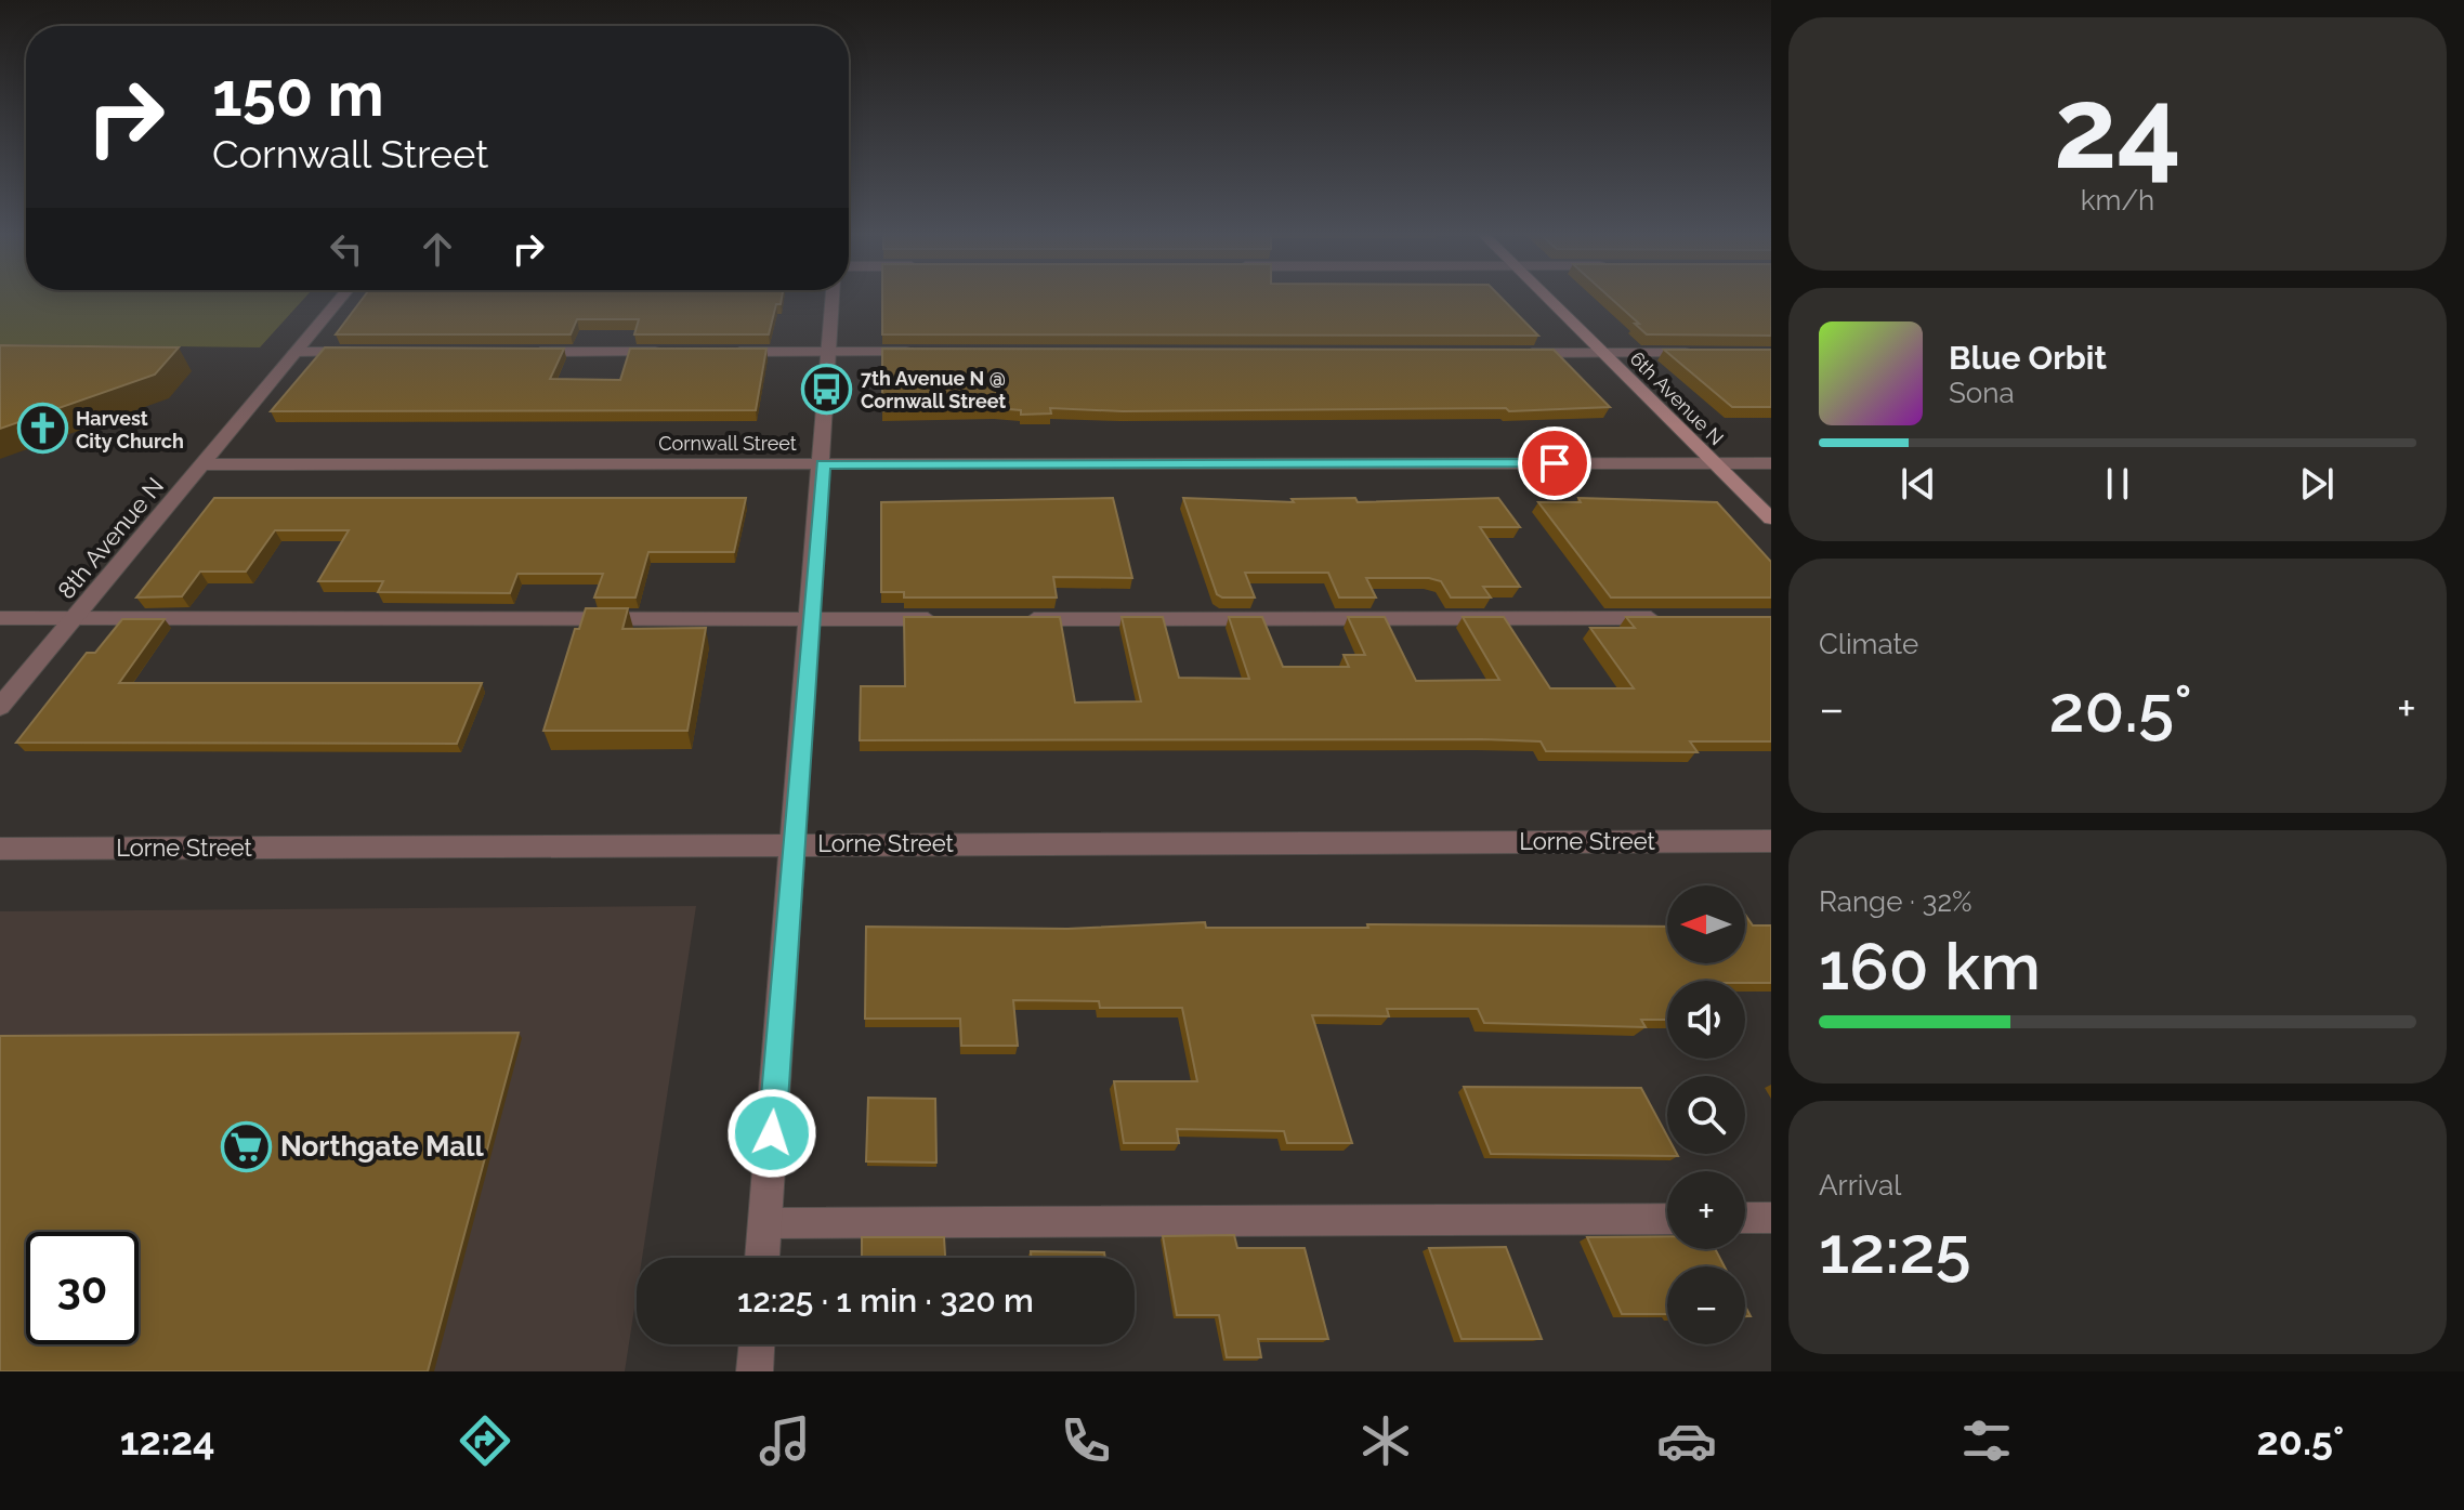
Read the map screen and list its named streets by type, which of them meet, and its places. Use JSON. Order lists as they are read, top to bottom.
{
  "streets": {
    "street": [
      "6th Avenue N",
      "Cornwall Street",
      "8th Avenue N",
      "Lorne Street"
    ]
  },
  "crossings": [
    ["6th Avenue N", "Cornwall Street"],
    ["Cornwall Street", "8th Avenue N"]
  ],
  "places": {
    "bus stop": ["7th Avenue N @ Cornwall Street"],
    "church": ["Harvest City Church"],
    "supermarket": ["Northgate Mall"]
  },
  "north": "left",
  "page": {
    "tile": [
      ["24", "km/h"],
      "Climate",
      ["Range · 32%", "160 km"],
      ["Arrival", "12:25"]
    ],
    "turn": ["150 m", "Cornwall Street"],
    "song": ["Blue Orbit", "Sona"],
    "heat": ["−", "20.5°", "+"],
    "map_buttons": ["+", "−"],
    "limit": "30",
    "trip": "12:25 · 1 min · 320 m",
    "tabs": ["12:24", "20.5°"]
  }
}
